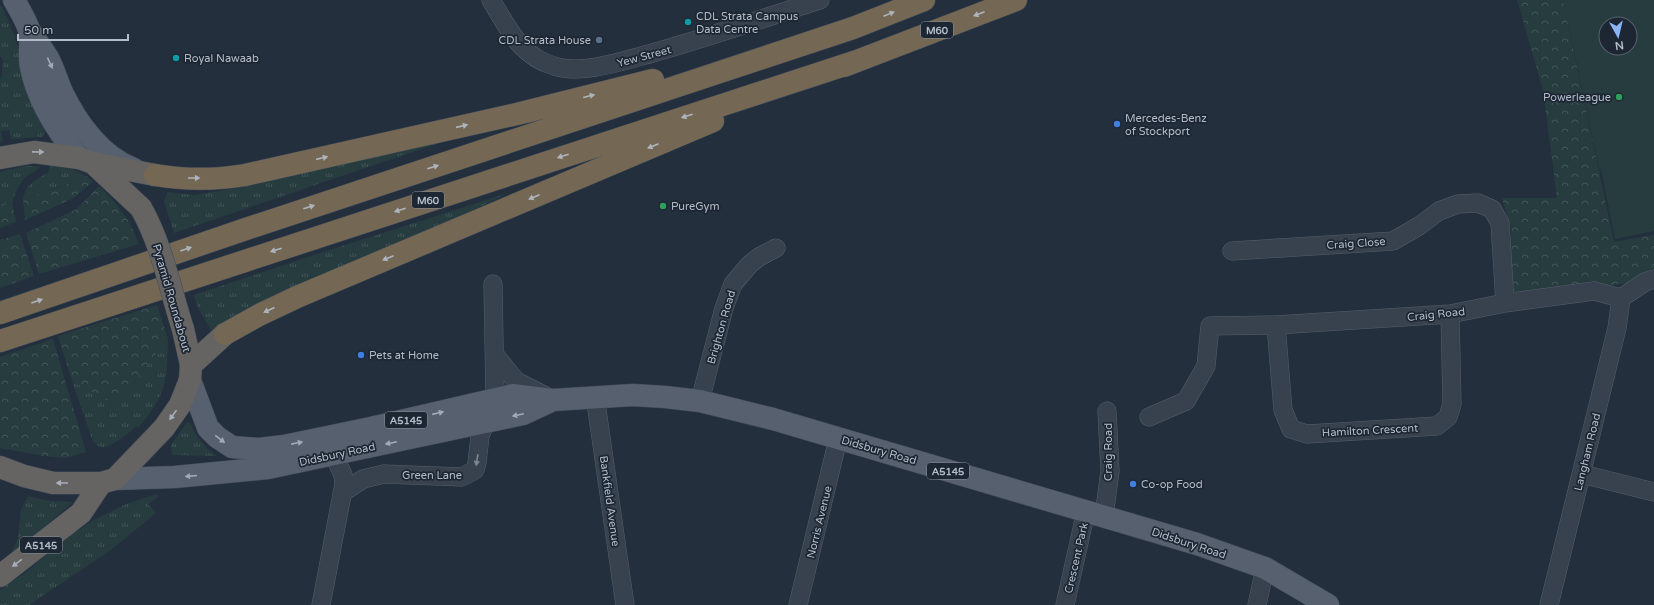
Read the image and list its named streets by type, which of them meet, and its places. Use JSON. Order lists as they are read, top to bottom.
{
  "streets": {
    "highway": ["M60", "Pyramid Roundabout", "A5145"],
    "main road": ["Didsbury Road"],
    "street": [
      "Yew Street",
      "Craig Close",
      "Craig Road",
      "Brighton Road",
      "Hamilton Crescent",
      "Langham Road",
      "Green Lane",
      "Bankfield Avenue",
      "Norris Avenue",
      "Crescent Park"
    ]
  },
  "crossings": [
    ["M60", "Pyramid Roundabout"],
    ["M60", "Didsbury Road"],
    ["Craig Close", "Craig Road"],
    ["Pyramid Roundabout", "Didsbury Road"],
    ["Craig Road", "Hamilton Crescent"],
    ["Craig Road", "Didsbury Road"],
    ["Craig Road", "Langham Road"],
    ["Craig Road", "Crescent Park"],
    ["Brighton Road", "Didsbury Road"],
    ["A5145", "Didsbury Road"],
    ["Didsbury Road", "Green Lane"],
    ["Didsbury Road", "Bankfield Avenue"],
    ["Didsbury Road", "Norris Avenue"],
    ["Didsbury Road", "Crescent Park"]
  ],
  "one_way": ["Green Lane"],
  "places": [
    "CDL Strata Campus Data Centre",
    "CDL Strata House",
    "Royal Nawaab",
    "Powerleague",
    "Mercedes-Benz of Stockport",
    "PureGym",
    "Pets at Home",
    "Co-op Food"
  ],
  "scale_bar": "50 m",
  "north": "bottom"
}
